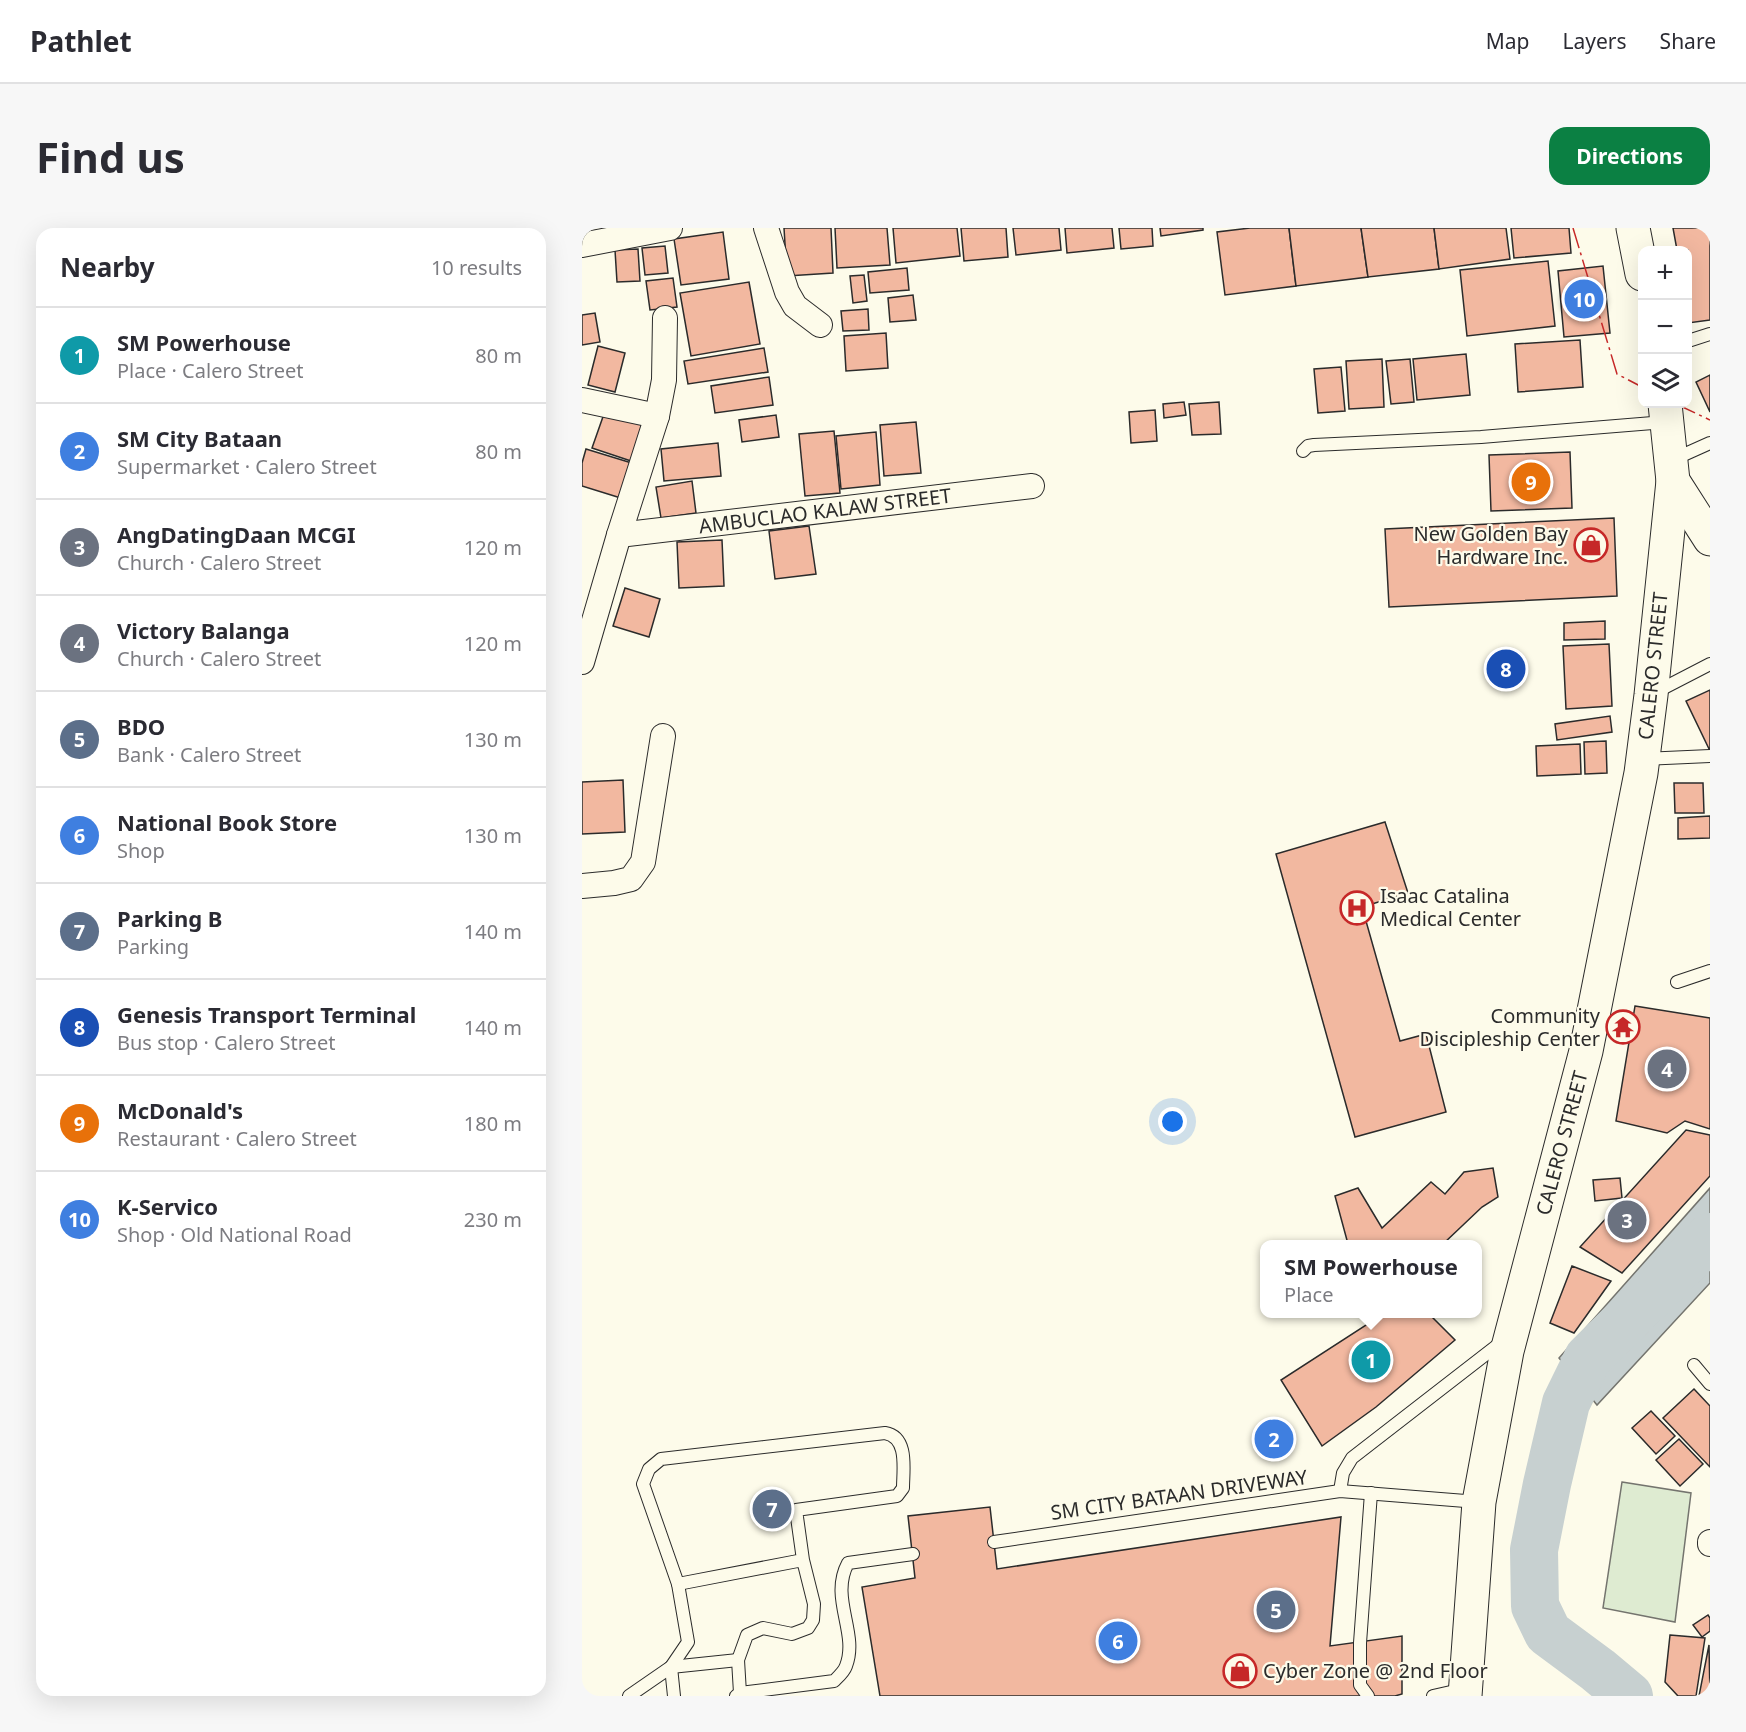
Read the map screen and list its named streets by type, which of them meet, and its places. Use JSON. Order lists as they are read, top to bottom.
{
  "streets": {
    "main road": ["CALERO STREET"],
    "street": ["AMBUCLAO KALAW STREET"],
    "lane": ["SM CITY BATAAN DRIVEWAY"]
  },
  "crossings": [
    ["CALERO STREET", "SM CITY BATAAN DRIVEWAY"]
  ],
  "places": {
    "shop": ["New Golden Bay Hardware Inc.", "Cyber Zone @ 2nd Floor"],
    "hospital": ["Isaac Catalina Medical Center"],
    "temple": ["Community Discipleship Center"]
  },
  "page": {
    "header": "Pathlet",
    "nav": ["Map", "Layers", "Share"],
    "buttons": "Directions",
    "title": "Find us",
    "heading": ["Nearby", "10 results"],
    "map_buttons": ["+", "−"],
    "pins": [
      "10",
      "9",
      "8",
      "4",
      "3",
      "1",
      "2",
      "7",
      "5",
      "6"
    ],
    "list": [
      {
        "mark": "1",
        "name": "SM Powerhouse",
        "note": "Place · Calero Street",
        "value": "80 m"
      },
      {
        "mark": "2",
        "name": "SM City Bataan",
        "note": "Supermarket · Calero Street",
        "value": "80 m"
      },
      {
        "mark": "3",
        "name": "AngDatingDaan MCGI",
        "note": "Church · Calero Street",
        "value": "120 m"
      },
      {
        "mark": "4",
        "name": "Victory Balanga",
        "note": "Church · Calero Street",
        "value": "120 m"
      },
      {
        "mark": "5",
        "name": "BDO",
        "note": "Bank · Calero Street",
        "value": "130 m"
      },
      {
        "mark": "6",
        "name": "National Book Store",
        "note": "Shop",
        "value": "130 m"
      },
      {
        "mark": "7",
        "name": "Parking B",
        "note": "Parking",
        "value": "140 m"
      },
      {
        "mark": "8",
        "name": "Genesis Transport Terminal",
        "note": "Bus stop · Calero Street",
        "value": "140 m"
      },
      {
        "mark": "9",
        "name": "McDonald's",
        "note": "Restaurant · Calero Street",
        "value": "180 m"
      },
      {
        "mark": "10",
        "name": "K-Servico",
        "note": "Shop · Old National Road",
        "value": "230 m"
      }
    ],
    "popup": ["SM Powerhouse", "Place"]
  }
}
